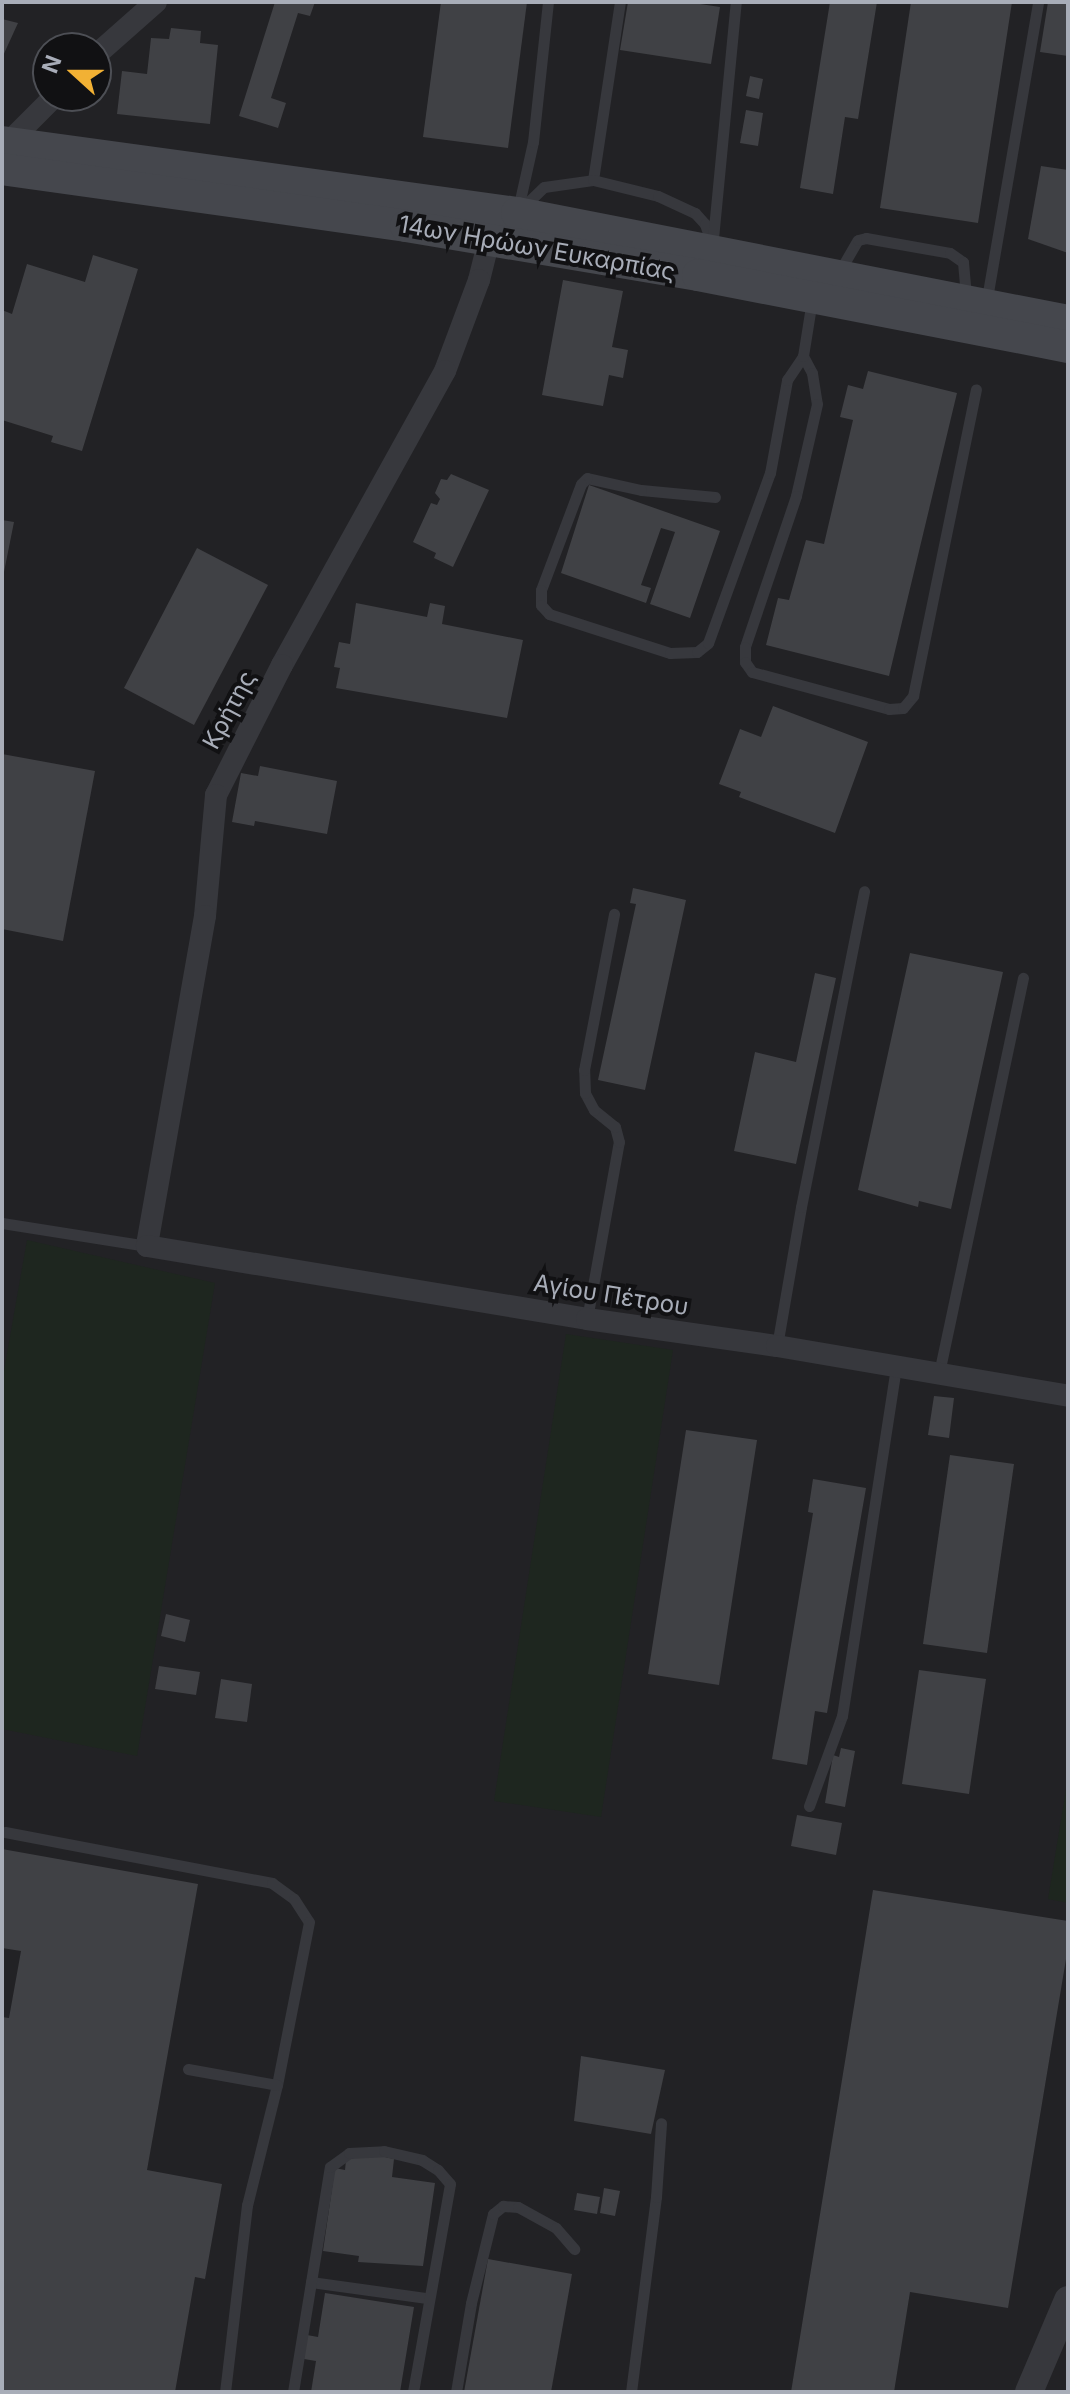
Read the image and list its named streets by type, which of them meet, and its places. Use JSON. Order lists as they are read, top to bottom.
{
  "streets": {
    "main road": ["14ων Ηρώων Ευκαρπίας"],
    "street": ["Κρήτης", "Αγίου Πέτρου"]
  },
  "crossings": [
    ["14ων Ηρώων Ευκαρπίας", "Κρήτης"],
    ["Κρήτης", "Αγίου Πέτρου"]
  ],
  "north": "left"
}
